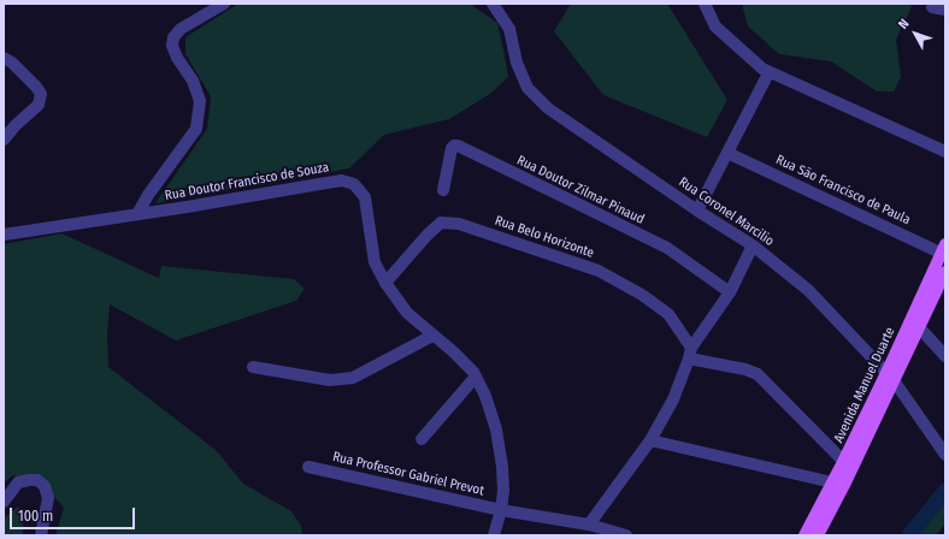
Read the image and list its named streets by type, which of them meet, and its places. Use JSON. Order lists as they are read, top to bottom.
{
  "streets": {
    "main road": ["Avenida Manuel Duarte"],
    "street": [
      "Rua Doutor Francisco de Souza",
      "Rua Doutor Zilmar Pinaud",
      "Rua São Francisco de Paula",
      "Rua Coronel Marcilio",
      "Rua Belo Horizonte",
      "Rua Professor Gabriel Prevot"
    ]
  },
  "crossings": [
    ["Rua Doutor Francisco de Souza", "Rua Belo Horizonte"],
    ["Rua Doutor Francisco de Souza", "Rua Professor Gabriel Prevot"],
    ["Rua São Francisco de Paula", "Avenida Manuel Duarte"],
    ["Rua Coronel Marcilio", "Avenida Manuel Duarte"]
  ],
  "scale_bar": "100 m",
  "north": "top left"
}
